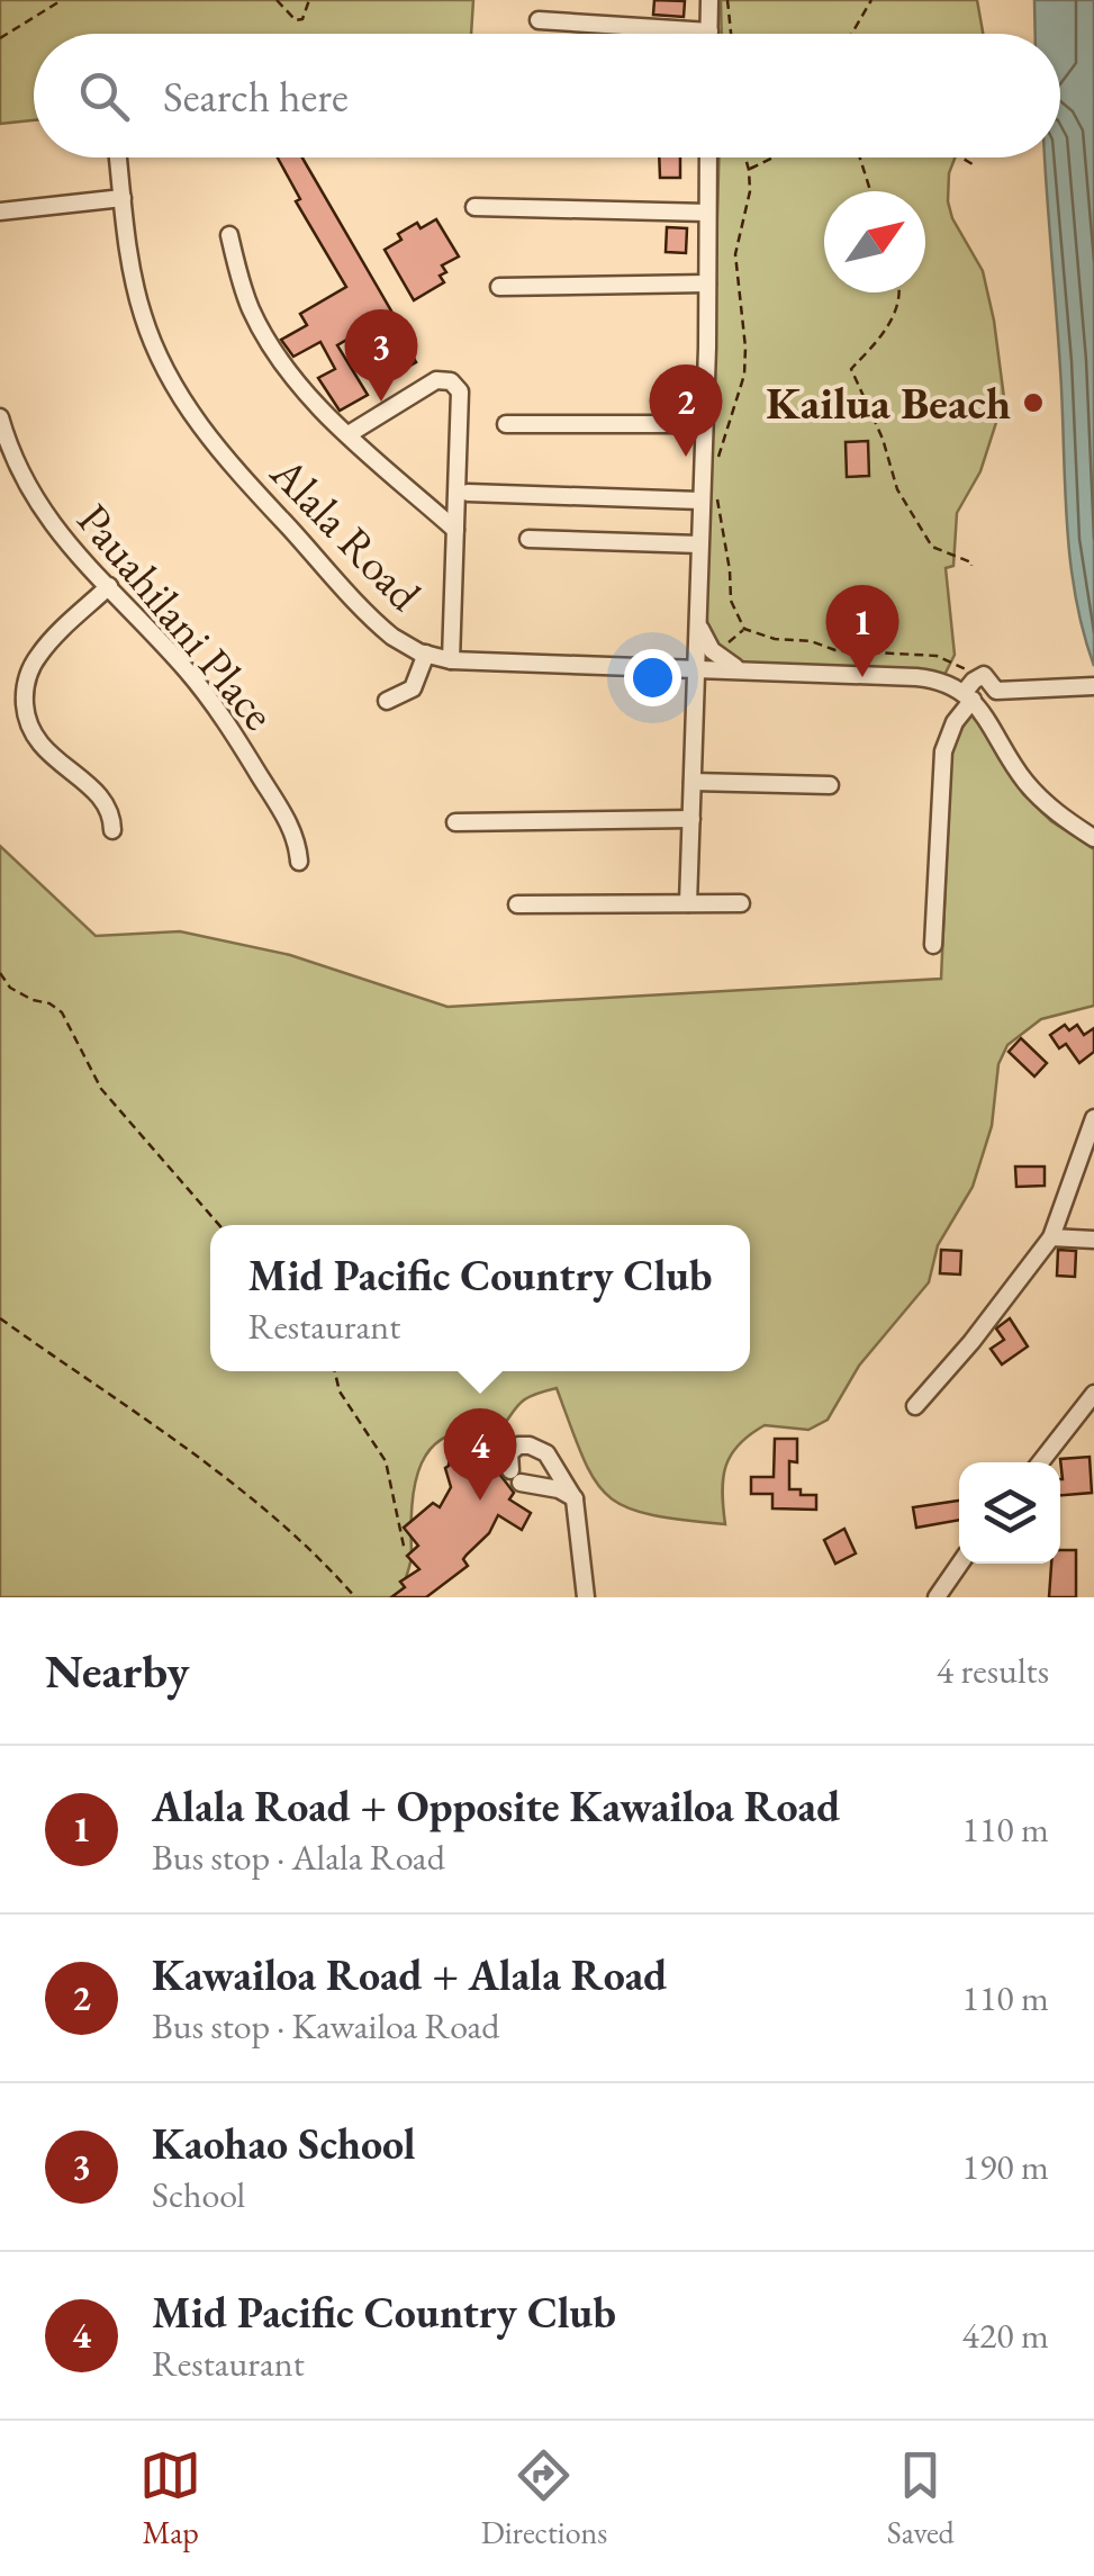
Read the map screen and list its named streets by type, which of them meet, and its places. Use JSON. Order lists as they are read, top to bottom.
{
  "streets": {
    "street": ["Alala Road", "Pauahilani Place"]
  },
  "places": ["Kailua Beach"],
  "north": "top right",
  "page": {
    "search": "Search here",
    "pins": [
      "3",
      "2",
      "1",
      "4"
    ],
    "popup": ["Mid Pacific Country Club", "Restaurant"],
    "heading": ["Nearby", "4 results"],
    "list": [
      {
        "mark": "1",
        "name": "Alala Road + Opposite Kawailoa Road",
        "note": "Bus stop · Alala Road",
        "value": "110 m"
      },
      {
        "mark": "2",
        "name": "Kawailoa Road + Alala Road",
        "note": "Bus stop · Kawailoa Road",
        "value": "110 m"
      },
      {
        "mark": "3",
        "name": "Kaohao School",
        "note": "School",
        "value": "190 m"
      },
      {
        "mark": "4",
        "name": "Mid Pacific Country Club",
        "note": "Restaurant",
        "value": "420 m"
      }
    ],
    "nav": ["Map", "Directions", "Saved"]
  }
}
